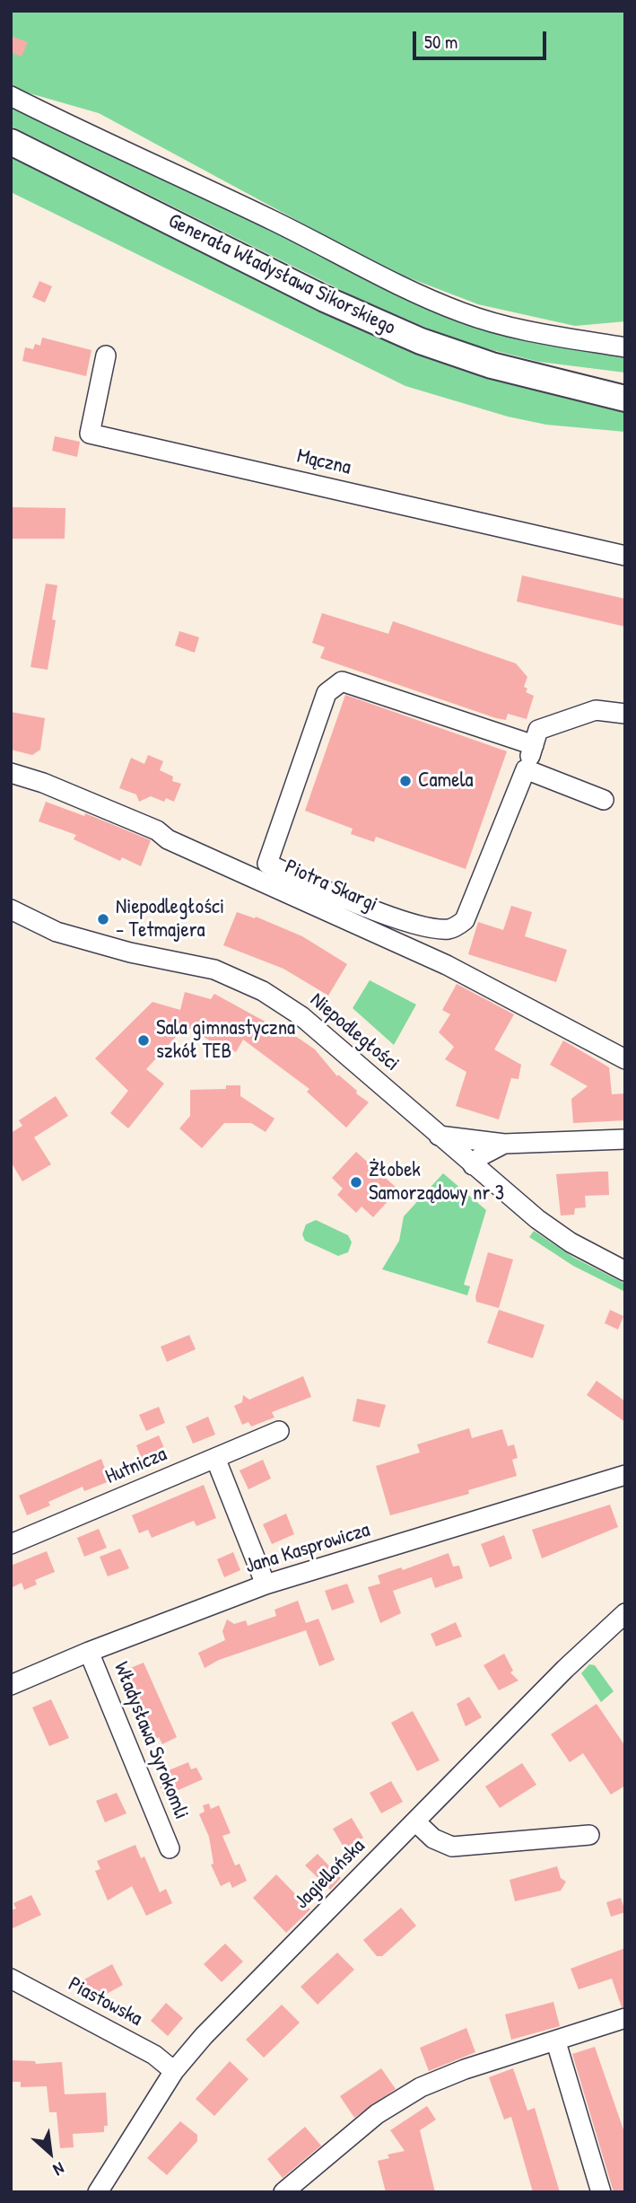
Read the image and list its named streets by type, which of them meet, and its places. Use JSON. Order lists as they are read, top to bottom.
{
  "streets": {
    "main road": ["Generała Władysława Sikorskiego"],
    "street": [
      "Mączna",
      "Piotra Skargi",
      "Niepodległości",
      "Hutnicza",
      "Jana Kasprowicza",
      "Władysława Syrokomli",
      "Jagiellońska",
      "Piastowska"
    ]
  },
  "crossings": [
    ["Jana Kasprowicza", "Władysława Syrokomli"],
    ["Jagiellońska", "Piastowska"]
  ],
  "places": [
    "Camela",
    "Niepodległości - Tetmajera",
    "Sala gimnastyczna szkół TEB",
    "Żłobek Samorządowy nr 3"
  ],
  "scale_bar": "50 m",
  "north": "bottom right"
}
